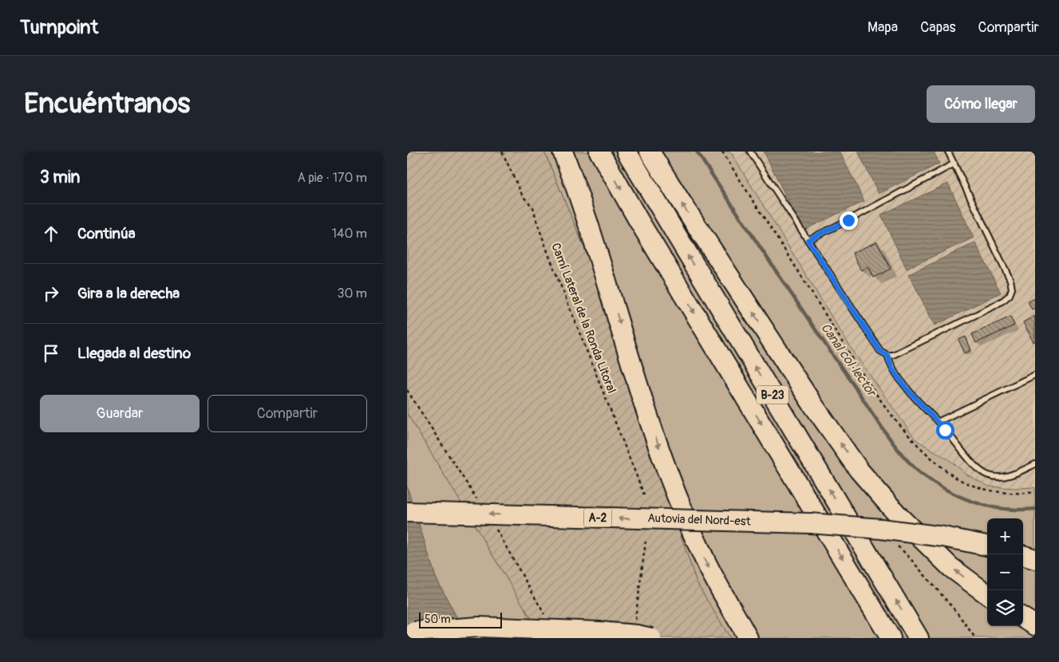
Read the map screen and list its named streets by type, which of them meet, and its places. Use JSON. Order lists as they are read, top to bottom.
{
  "streets": {
    "highway": ["B-23", "A-2", "Autovia del Nord-est"],
    "path": ["Camí Lateral de la Ronda Litoral"]
  },
  "water": ["Canal col·lector"],
  "scale_bar": "50 m",
  "page": {
    "header": "Turnpoint",
    "nav": ["Mapa", "Capas", "Compartir"],
    "buttons": [
      "Cómo llegar",
      ["Guardar", "Compartir"]
    ],
    "title": "Encuéntranos",
    "heading": ["3 min", "A pie · 170 m"],
    "list": [
      ["Continúa", "140 m"],
      ["Gira a la derecha", "30 m"],
      "Llegada al destino"
    ],
    "map_buttons": ["+", "−"],
    "scale": "50 m"
  }
}
